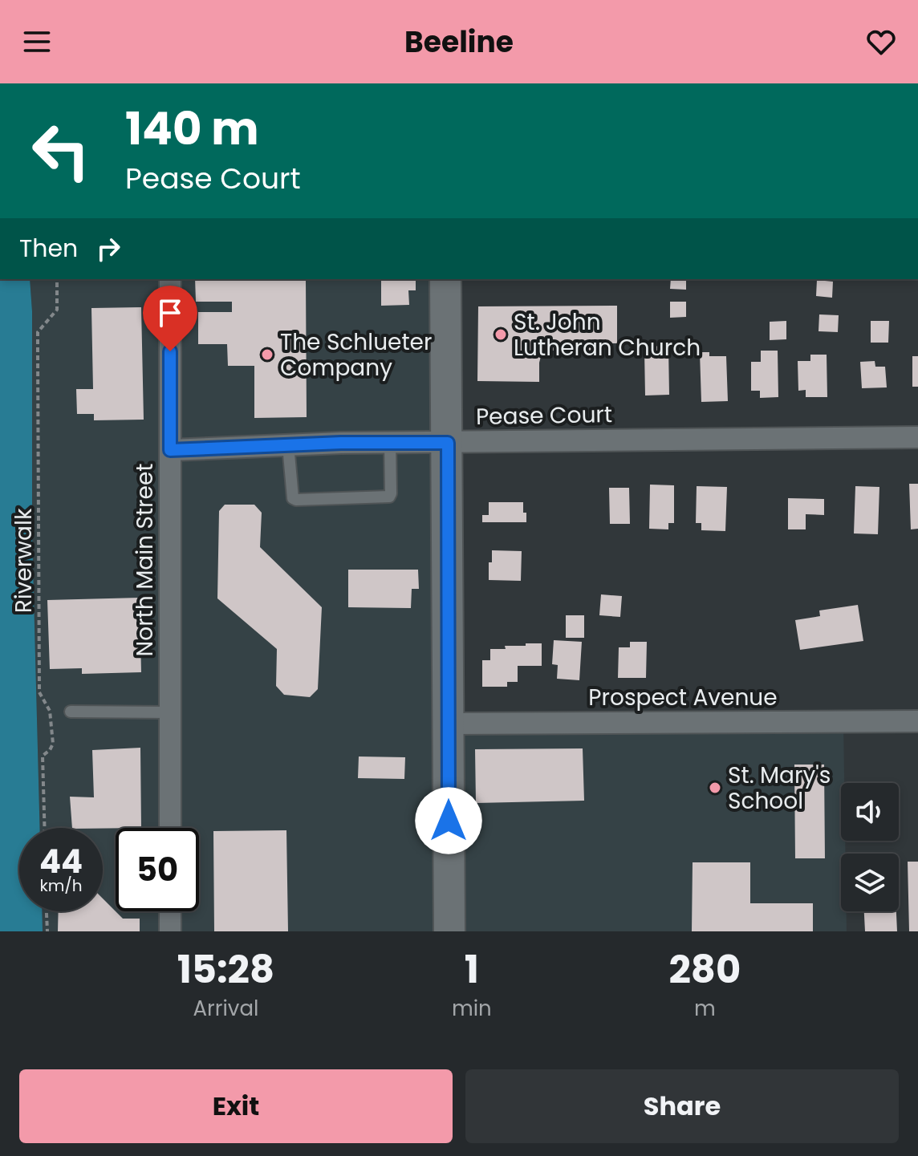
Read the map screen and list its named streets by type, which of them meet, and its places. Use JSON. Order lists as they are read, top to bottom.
{
  "streets": {
    "street": ["Pease Court", "North Main Street", "Prospect Avenue"],
    "path": ["Riverwalk"]
  },
  "crossings": [
    ["Pease Court", "North Main Street"]
  ],
  "places": ["St. John Lutheran Church", "The Schlueter Company", "St. Mary's School"],
  "page": {
    "header": "Beeline",
    "turn": ["140 m", "Pease Court"],
    "then": "Then",
    "speed": "44 km/h",
    "limit": "50",
    "eta": [
      "15:28",
      "Arrival",
      "1",
      "min",
      "280",
      "m"
    ],
    "buttons": ["Exit", "Share"]
  }
}
